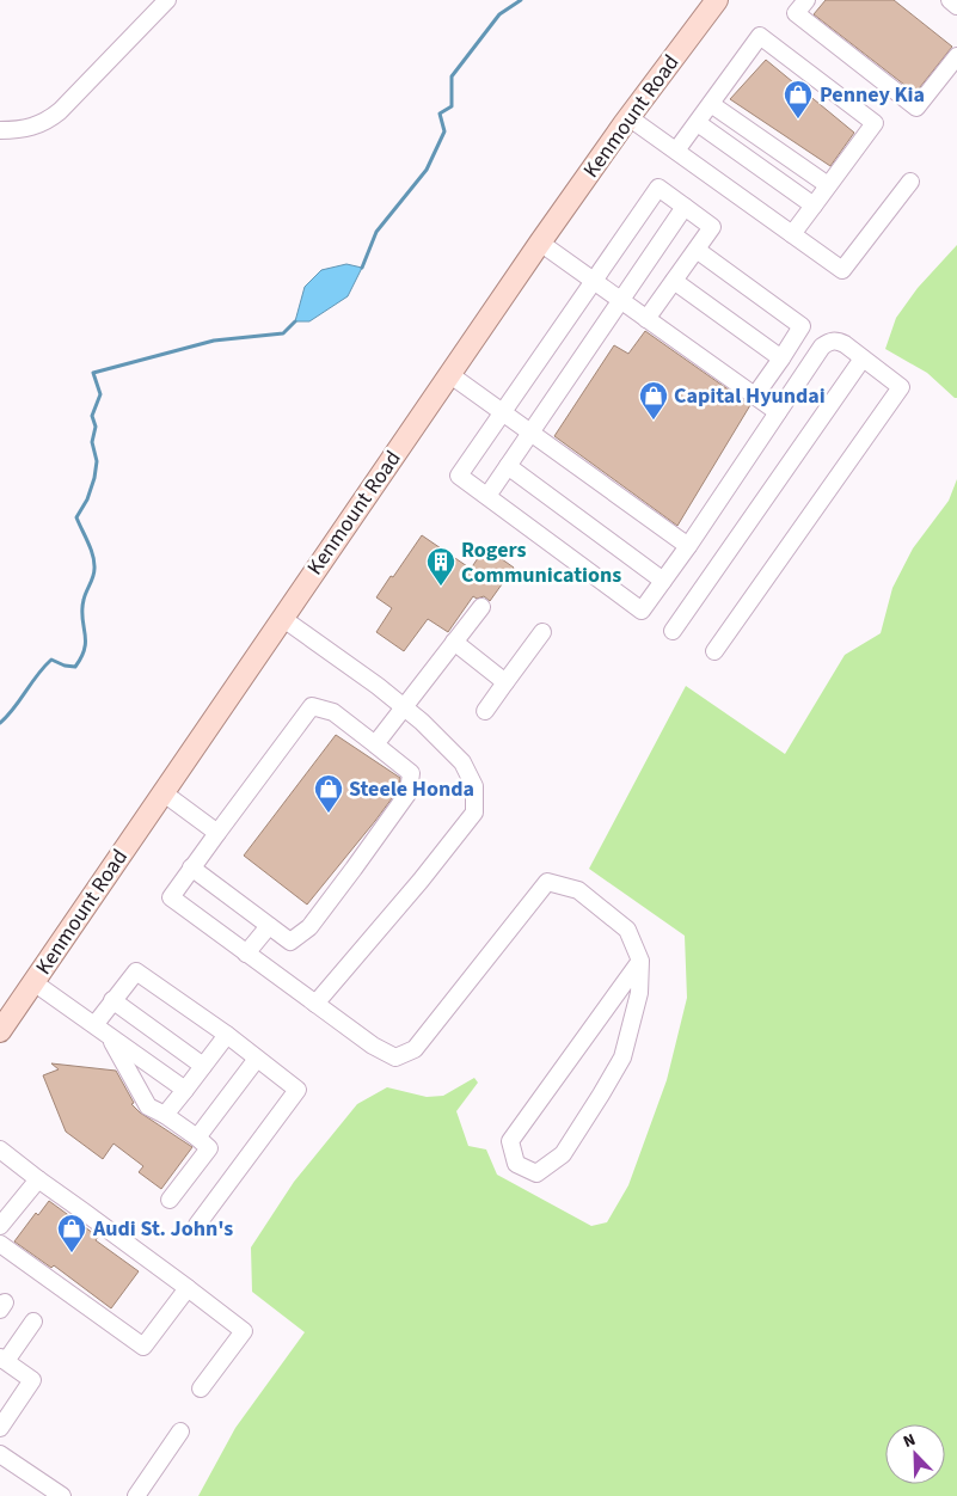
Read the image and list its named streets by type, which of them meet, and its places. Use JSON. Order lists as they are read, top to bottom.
{
  "streets": {
    "main road": ["Kenmount Road"]
  },
  "places": {
    "shop": [
      "Penney Kia",
      "Capital Hyundai",
      "Steele Honda",
      "Audi St. John's"
    ],
    "building": ["Rogers Communications"]
  },
  "north": "top left"
}
